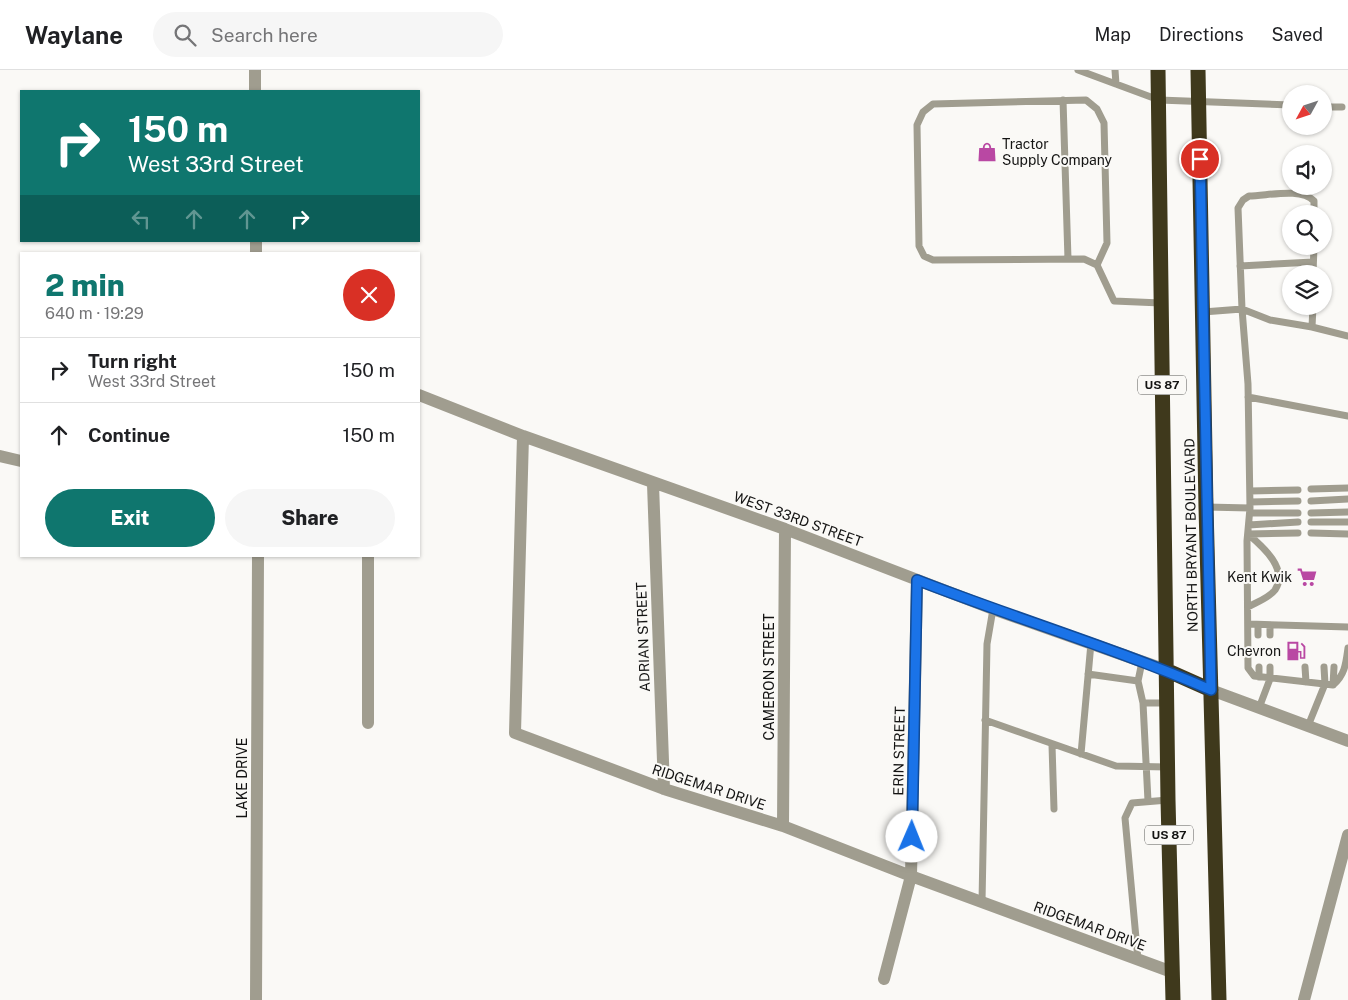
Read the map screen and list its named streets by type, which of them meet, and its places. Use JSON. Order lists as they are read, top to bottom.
{
  "streets": {
    "highway": ["US 87", "NORTH BRYANT BOULEVARD"],
    "street": [
      "WEST 33RD STREET",
      "ADRIAN STREET",
      "CAMERON STREET",
      "ERIN STREET",
      "LAKE DRIVE",
      "RIDGEMAR DRIVE"
    ]
  },
  "crossings": [
    ["WEST 33RD STREET", "NORTH BRYANT BOULEVARD"],
    ["WEST 33RD STREET", "ADRIAN STREET"],
    ["WEST 33RD STREET", "CAMERON STREET"],
    ["WEST 33RD STREET", "ERIN STREET"],
    ["WEST 33RD STREET", "RIDGEMAR DRIVE"],
    ["NORTH BRYANT BOULEVARD", "RIDGEMAR DRIVE"],
    ["ADRIAN STREET", "RIDGEMAR DRIVE"],
    ["CAMERON STREET", "RIDGEMAR DRIVE"],
    ["ERIN STREET", "RIDGEMAR DRIVE"]
  ],
  "places": {
    "shop": ["Tractor Supply Company"],
    "supermarket": ["Kent Kwik"],
    "fuel station": ["Chevron"]
  },
  "north": "bottom left",
  "page": {
    "header": "Waylane",
    "search": "Search here",
    "nav": ["Map", "Directions", "Saved"],
    "turn": ["150 m", "West 33rd Street"],
    "heading": ["2 min", "640 m · 19:29"],
    "list": [
      {
        "name": "Turn right",
        "note": "West 33rd Street",
        "value": "150 m"
      },
      {
        "name": "Continue",
        "value": "150 m"
      }
    ],
    "buttons": ["Exit", "Share"]
  }
}
